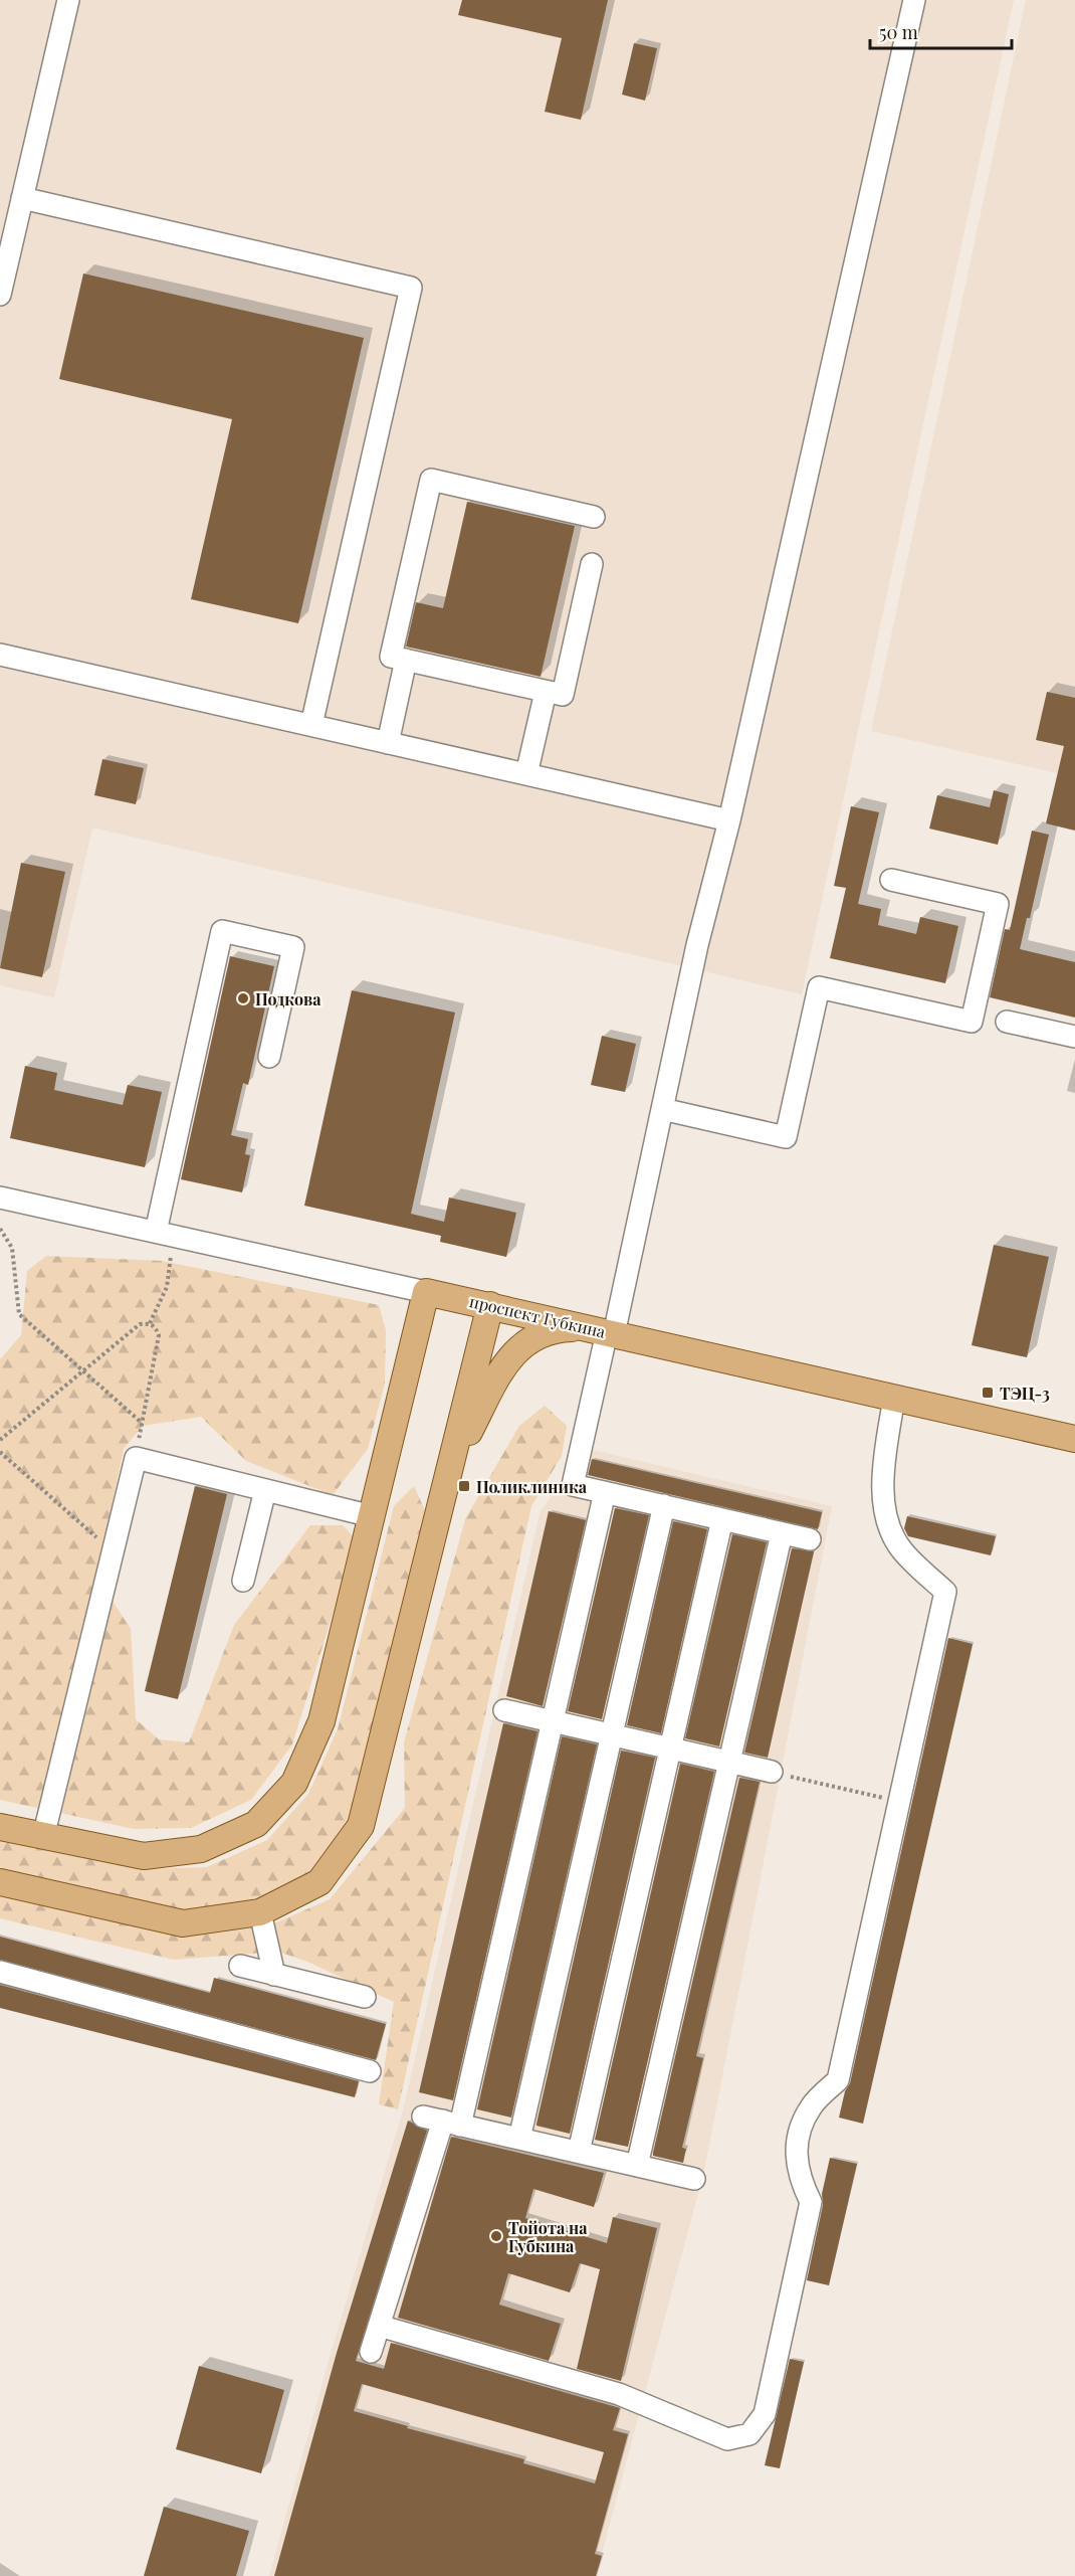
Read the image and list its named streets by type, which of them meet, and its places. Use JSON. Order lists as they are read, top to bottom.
{
  "streets": {
    "main road": ["проспект Губкина"]
  },
  "places": {
    "other": ["Подкова", "Тойота на Губкина"],
    "transit": ["ТЭЦ-3", "Поликлиника"]
  },
  "scale_bar": "50 m"
}
